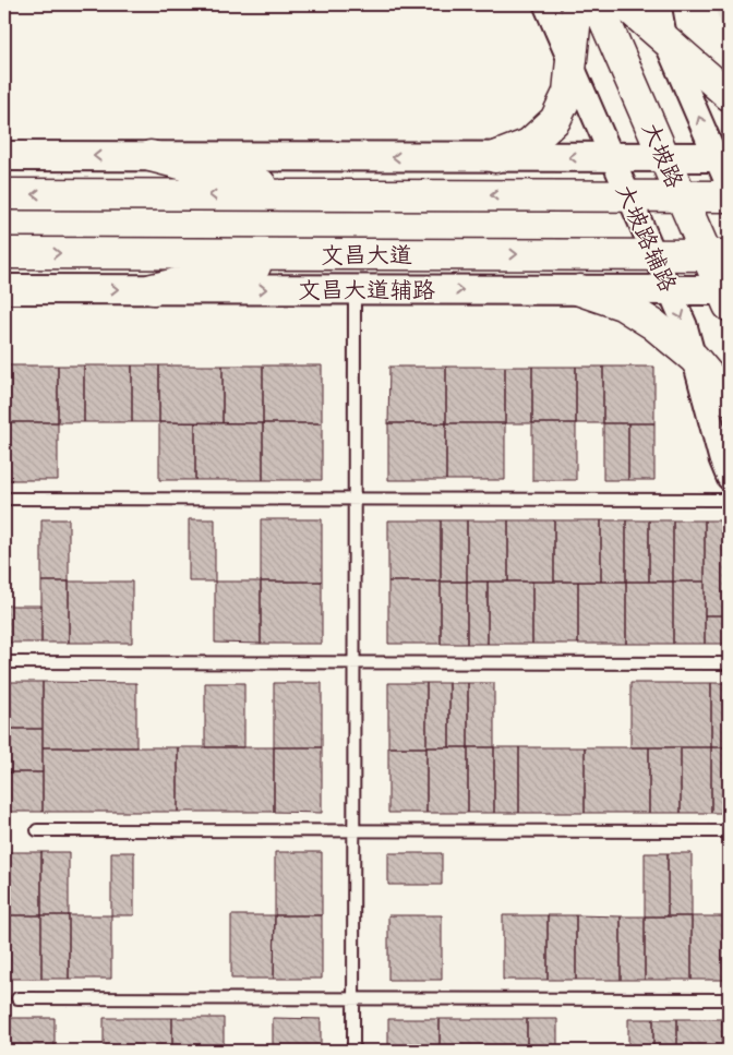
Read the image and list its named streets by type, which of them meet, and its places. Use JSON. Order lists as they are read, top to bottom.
{
  "streets": {
    "main road": ["大坡路", "文昌大道"],
    "street": ["大坡路辅路", "文昌大道辅路"]
  },
  "crossings": [
    ["大坡路", "文昌大道"],
    ["大坡路", "文昌大道辅路"],
    ["大坡路辅路", "文昌大道"],
    ["大坡路辅路", "文昌大道辅路"]
  ]
}
